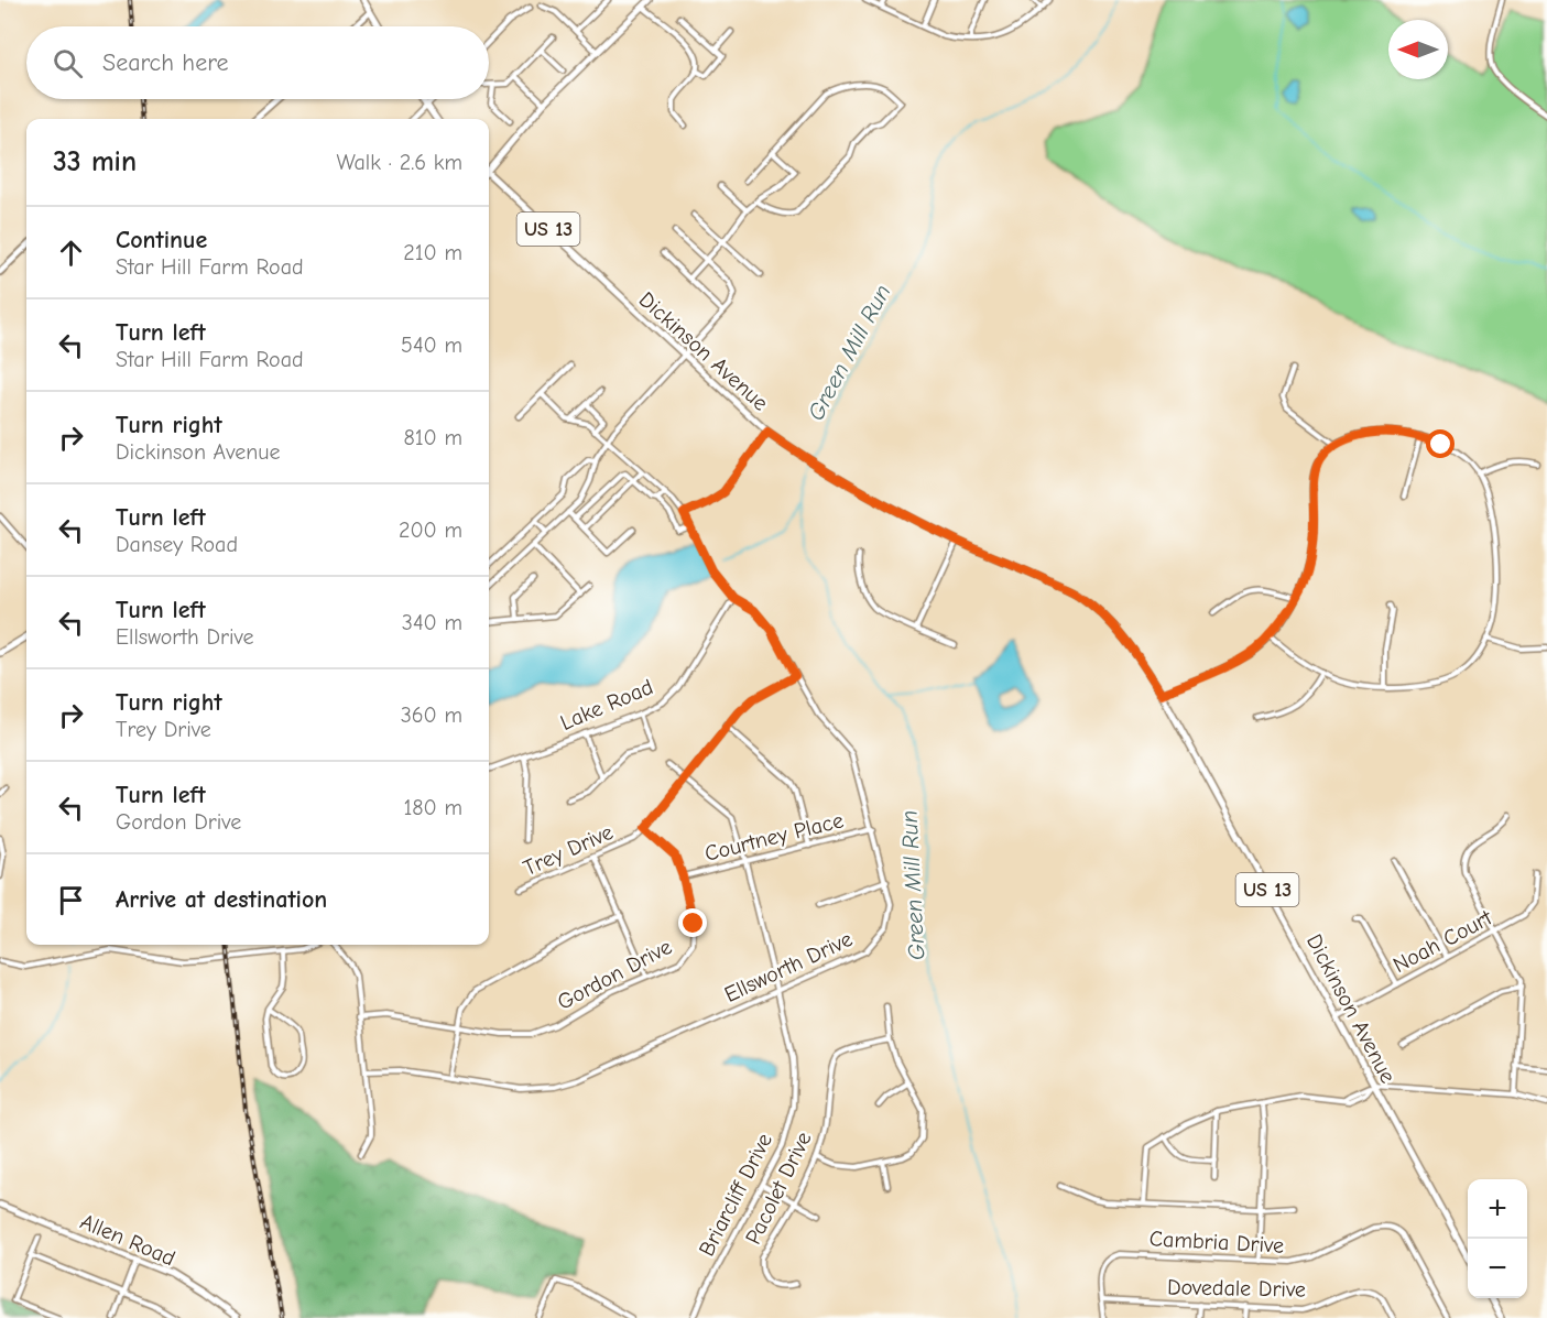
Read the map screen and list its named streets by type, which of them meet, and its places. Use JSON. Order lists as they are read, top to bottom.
{
  "streets": {
    "main road": ["US 13", "Dickinson Avenue", "Allen Road"],
    "street": [
      "Lake Road",
      "Courtney Place",
      "Trey Drive",
      "Noah Court",
      "Ellsworth Drive",
      "Gordon Drive",
      "Pacolet Drive",
      "Briarcliff Drive",
      "Cambria Drive",
      "Dovedale Drive"
    ]
  },
  "crossings": [
    ["Dickinson Avenue", "Noah Court"],
    ["Lake Road", "Ellsworth Drive"],
    ["Courtney Place", "Ellsworth Drive"],
    ["Courtney Place", "Gordon Drive"],
    ["Courtney Place", "Briarcliff Drive"],
    ["Trey Drive", "Ellsworth Drive"],
    ["Trey Drive", "Gordon Drive"],
    ["Trey Drive", "Briarcliff Drive"],
    ["Ellsworth Drive", "Briarcliff Drive"],
    ["Cambria Drive", "Dovedale Drive"]
  ],
  "water": ["Green Mill Run"],
  "north": "left",
  "page": {
    "search": "Search here",
    "heading": ["33 min", "Walk · 2.6 km"],
    "list": [
      ["Continue", "Star Hill Farm Road", "210 m"],
      ["Turn left", "Star Hill Farm Road", "540 m"],
      ["Turn right", "Dickinson Avenue", "810 m"],
      ["Turn left", "Dansey Road", "200 m"],
      ["Turn left", "Ellsworth Drive", "340 m"],
      ["Turn right", "Trey Drive", "360 m"],
      ["Turn left", "Gordon Drive", "180 m"],
      "Arrive at destination"
    ],
    "map_buttons": ["+", "−"]
  }
}
